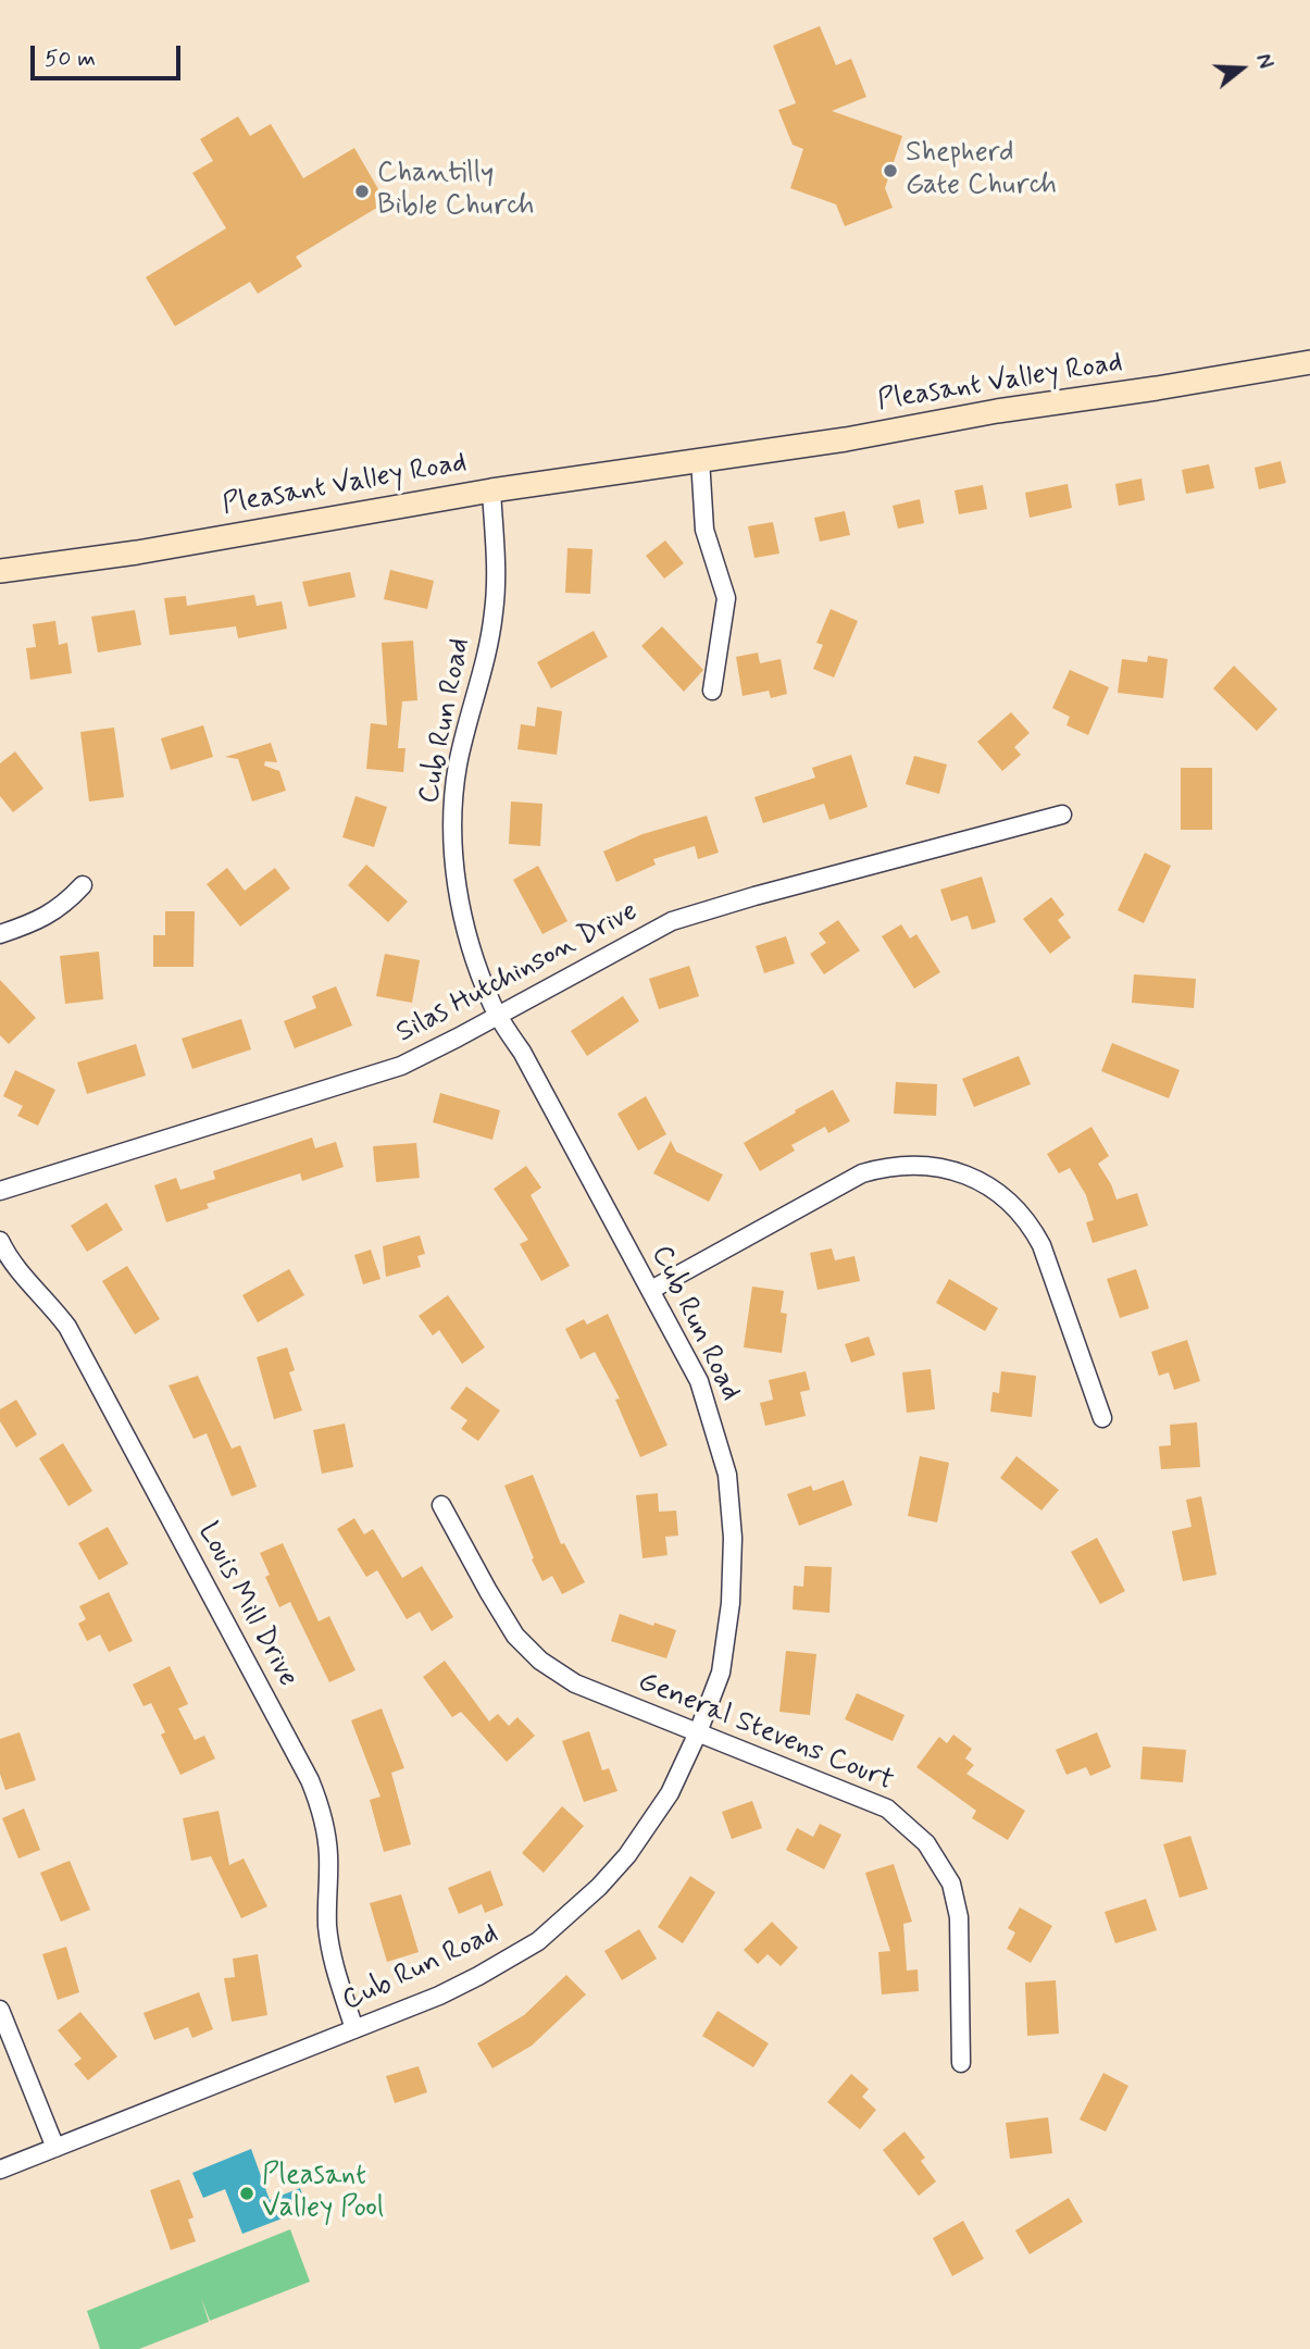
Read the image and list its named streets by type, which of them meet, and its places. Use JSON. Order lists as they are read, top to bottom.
{
  "streets": {
    "main road": ["Pleasant Valley Road"],
    "street": [
      "Cub Run Road",
      "Silas Hutchinson Drive",
      "Louis Mill Drive",
      "General Stevens Court"
    ]
  },
  "crossings": [
    ["Pleasant Valley Road", "Cub Run Road"],
    ["Cub Run Road", "Silas Hutchinson Drive"],
    ["Cub Run Road", "Louis Mill Drive"],
    ["Cub Run Road", "General Stevens Court"]
  ],
  "places": ["Shepherd Gate Church", "Chantilly Bible Church", "Pleasant Valley Pool"],
  "scale_bar": "50 m",
  "north": "right"
}
